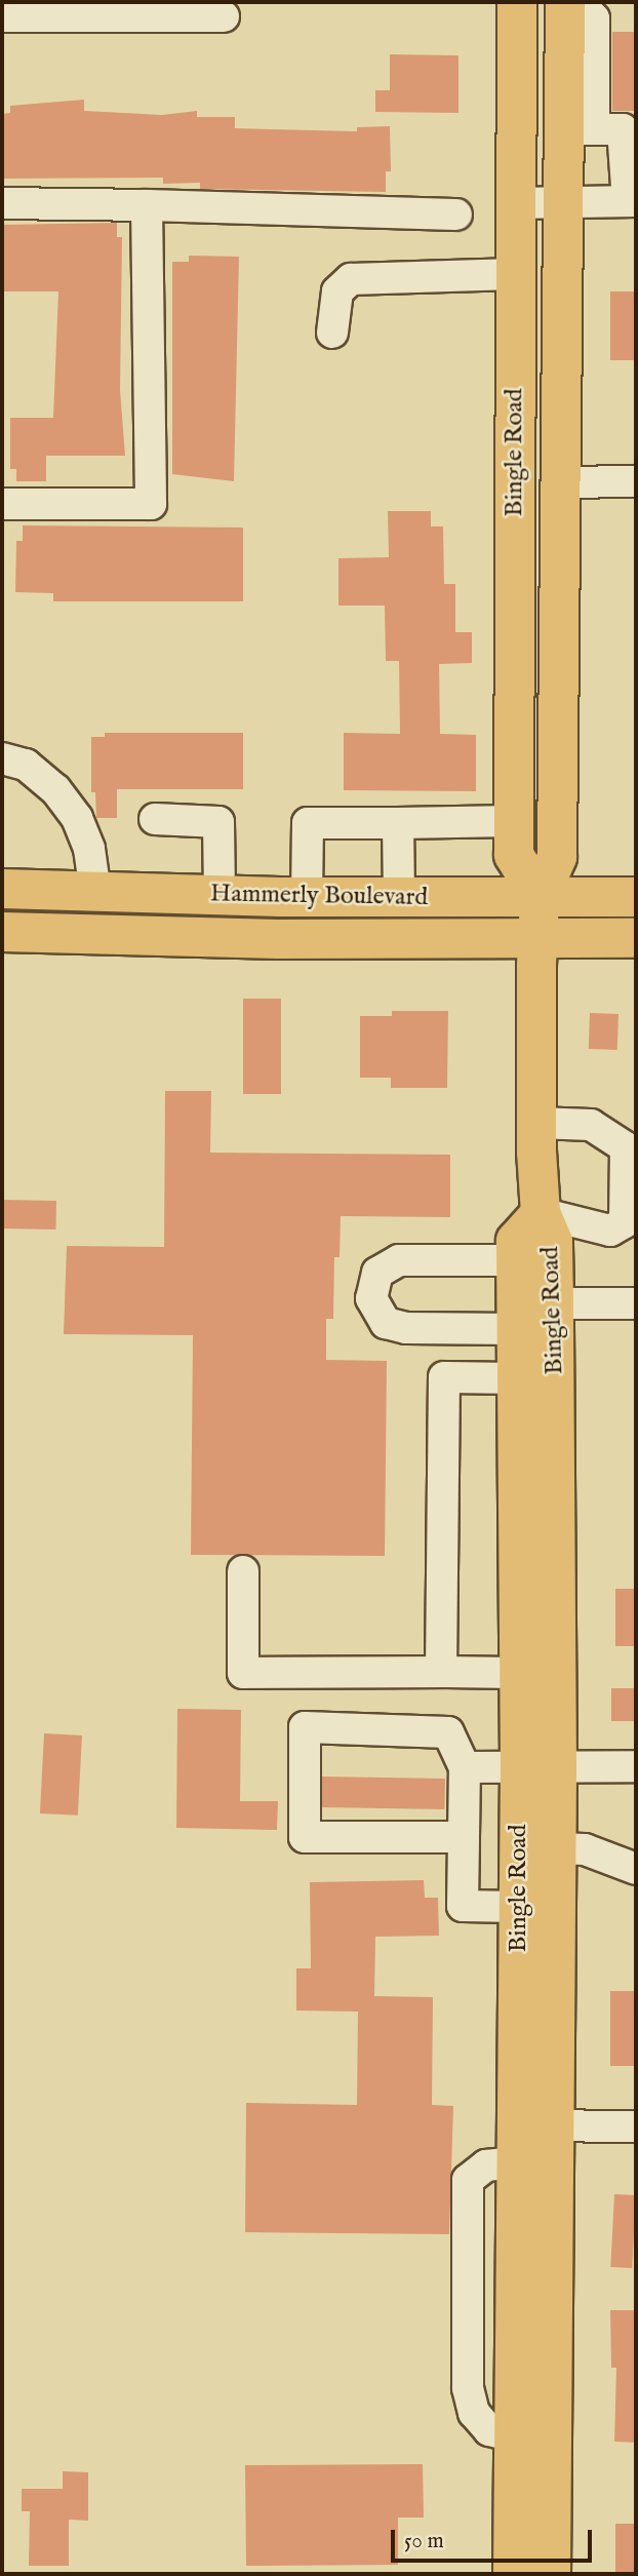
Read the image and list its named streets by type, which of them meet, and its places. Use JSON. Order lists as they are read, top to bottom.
{
  "streets": {
    "main road": ["Bingle Road", "Hammerly Boulevard"]
  },
  "crossings": [
    ["Bingle Road", "Hammerly Boulevard"]
  ],
  "scale_bar": "50 m"
}
